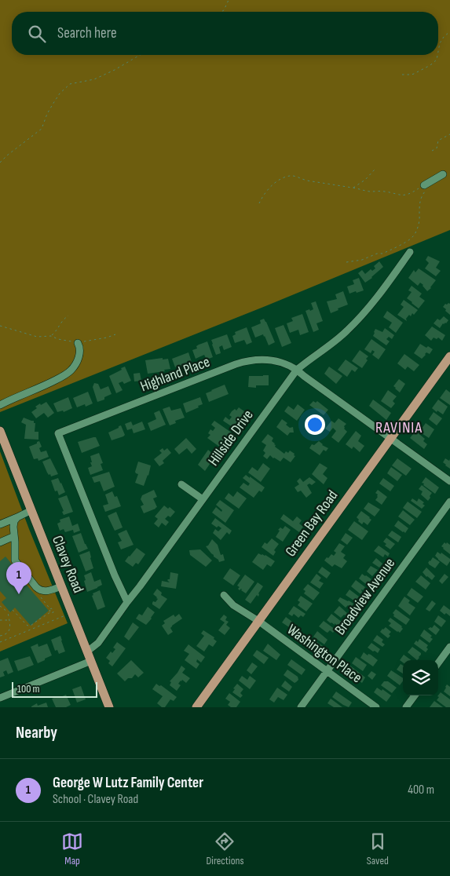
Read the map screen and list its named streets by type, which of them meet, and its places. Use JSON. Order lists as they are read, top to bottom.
{
  "streets": {
    "main road": ["Green Bay Road", "Clavey Road"],
    "street": [
      "Highland Place",
      "Hillside Drive",
      "Broadview Avenue",
      "Washington Place"
    ]
  },
  "crossings": [
    ["Highland Place", "Hillside Drive"],
    ["Highland Place", "Green Bay Road"],
    ["Hillside Drive", "Clavey Road"],
    ["Green Bay Road", "Washington Place"],
    ["Broadview Avenue", "Washington Place"]
  ],
  "districts": ["RAVINIA"],
  "scale_bar": "100 m",
  "page": {
    "search": "Search here",
    "pins": "1",
    "scale": "100 m",
    "heading": "Nearby",
    "list": [
      {
        "mark": "1",
        "name": "George W Lutz Family Center",
        "note": "School · Clavey Road",
        "value": "400 m"
      }
    ],
    "nav": ["Map", "Directions", "Saved"]
  }
}
